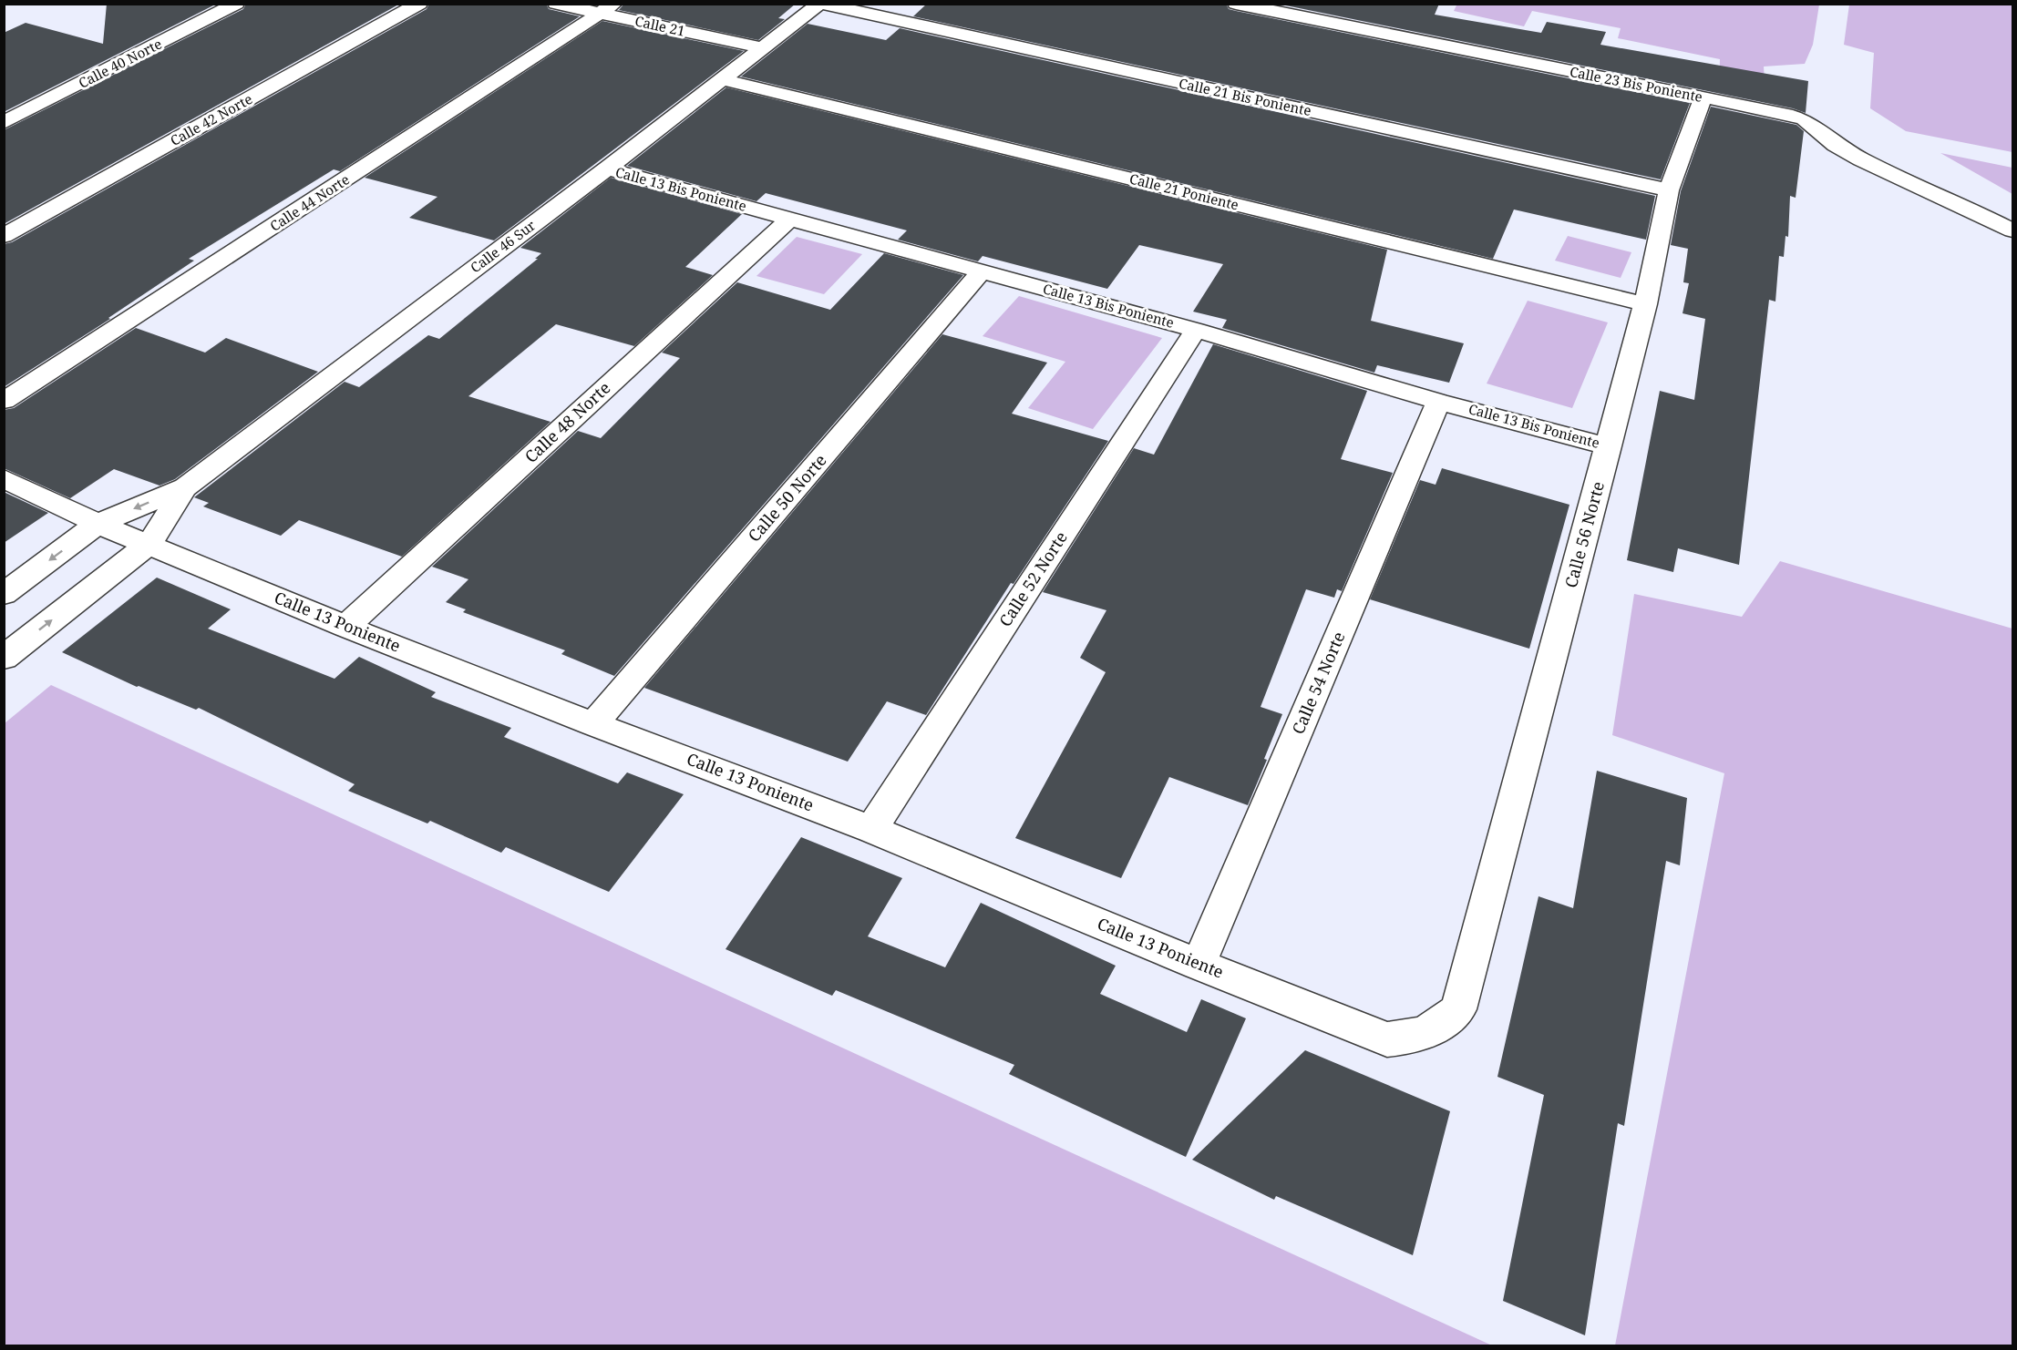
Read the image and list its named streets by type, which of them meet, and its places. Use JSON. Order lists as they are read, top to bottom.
{
  "streets": {
    "street": [
      "Calle 21",
      "Calle 40 Norte",
      "Calle 23 Bis Poniente",
      "Calle 21 Bis Poniente",
      "Calle 42 Norte",
      "Calle 13 Bis Poniente",
      "Calle 21 Poniente",
      "Calle 44 Norte",
      "Calle 46 Sur",
      "Calle 48 Norte",
      "Calle 50 Norte",
      "Calle 56 Norte",
      "Calle 52 Norte",
      "Calle 13 Poniente",
      "Calle 54 Norte"
    ]
  },
  "crossings": [
    ["Calle 21", "Calle 44 Norte"],
    ["Calle 21", "Calle 46 Sur"],
    ["Calle 23 Bis Poniente", "Calle 56 Norte"],
    ["Calle 21 Bis Poniente", "Calle 46 Sur"],
    ["Calle 21 Bis Poniente", "Calle 56 Norte"],
    ["Calle 13 Bis Poniente", "Calle 46 Sur"],
    ["Calle 13 Bis Poniente", "Calle 48 Norte"],
    ["Calle 13 Bis Poniente", "Calle 50 Norte"],
    ["Calle 13 Bis Poniente", "Calle 56 Norte"],
    ["Calle 13 Bis Poniente", "Calle 52 Norte"],
    ["Calle 13 Bis Poniente", "Calle 54 Norte"],
    ["Calle 21 Poniente", "Calle 46 Sur"],
    ["Calle 21 Poniente", "Calle 56 Norte"],
    ["Calle 46 Sur", "Calle 13 Poniente"],
    ["Calle 48 Norte", "Calle 13 Poniente"],
    ["Calle 50 Norte", "Calle 13 Poniente"],
    ["Calle 56 Norte", "Calle 13 Poniente"],
    ["Calle 52 Norte", "Calle 13 Poniente"],
    ["Calle 13 Poniente", "Calle 54 Norte"]
  ]
}
